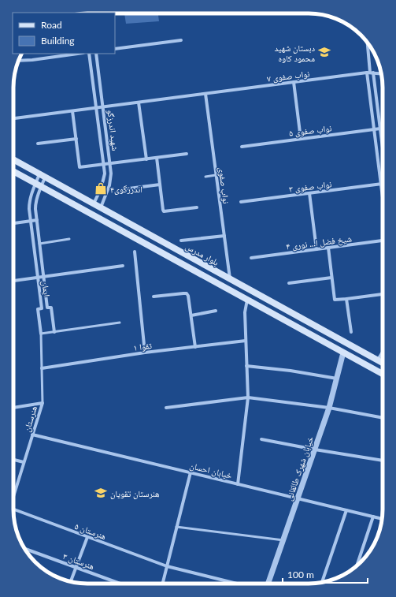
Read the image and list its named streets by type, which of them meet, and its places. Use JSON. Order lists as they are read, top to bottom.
{
  "streets": {
    "main road": ["بلوار مدرس"],
    "street": [
      "نواب صفوی ۷",
      "شهید اندرزگو",
      "نواب صفوی ۵",
      "نواب صفوی",
      "نواب صفوی ۳",
      "شیخ فضل ا... نوری ۴",
      "ایمان",
      "تقوا ۱",
      "هنرستان",
      "خیابان شهرک طالقانی",
      "خیابان احسان",
      "هنرستان ۵",
      "هنرستان ۳"
    ]
  },
  "crossings": [
    ["نواب صفوی ۷", "شهید اندرزگو"],
    ["نواب صفوی ۷", "نواب صفوی"],
    ["شهید اندرزگو", "بلوار مدرس"],
    ["نواب صفوی", "بلوار مدرس"],
    ["بلوار مدرس", "ایمان"],
    ["ایمان", "تقوا ۱"],
    ["ایمان", "هنرستان"],
    ["هنرستان", "خیابان احسان"],
    ["خیابان شهرک طالقانی", "خیابان احسان"]
  ],
  "places": {
    "school or university": ["دبستان شهید محمود کاوه", "هنرستان تقویان"],
    "shop": ["اندرزگوی۴"]
  },
  "legend": ["Road", "Building"],
  "scale_bar": "100 m"
}
